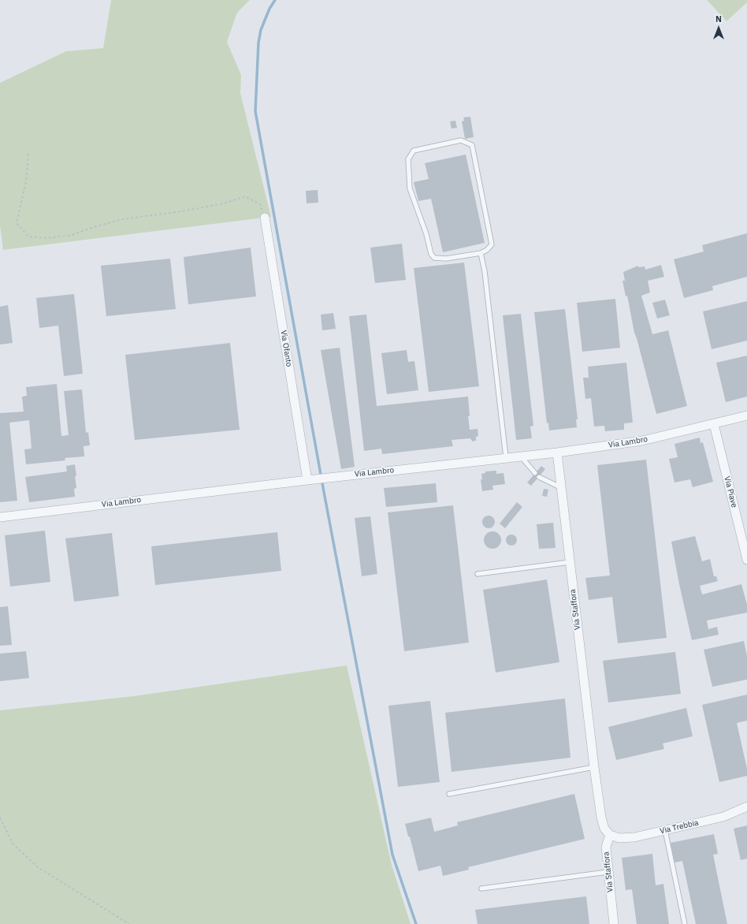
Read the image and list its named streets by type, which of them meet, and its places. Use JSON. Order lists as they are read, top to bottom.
{
  "streets": {
    "street": [
      "Via Ofanto",
      "Via Lambro",
      "Via Piave",
      "Via Staffora",
      "Via Trebbia"
    ]
  },
  "crossings": [
    ["Via Ofanto", "Via Lambro"],
    ["Via Lambro", "Via Piave"],
    ["Via Lambro", "Via Staffora"],
    ["Via Staffora", "Via Trebbia"]
  ],
  "north": "top"
}
